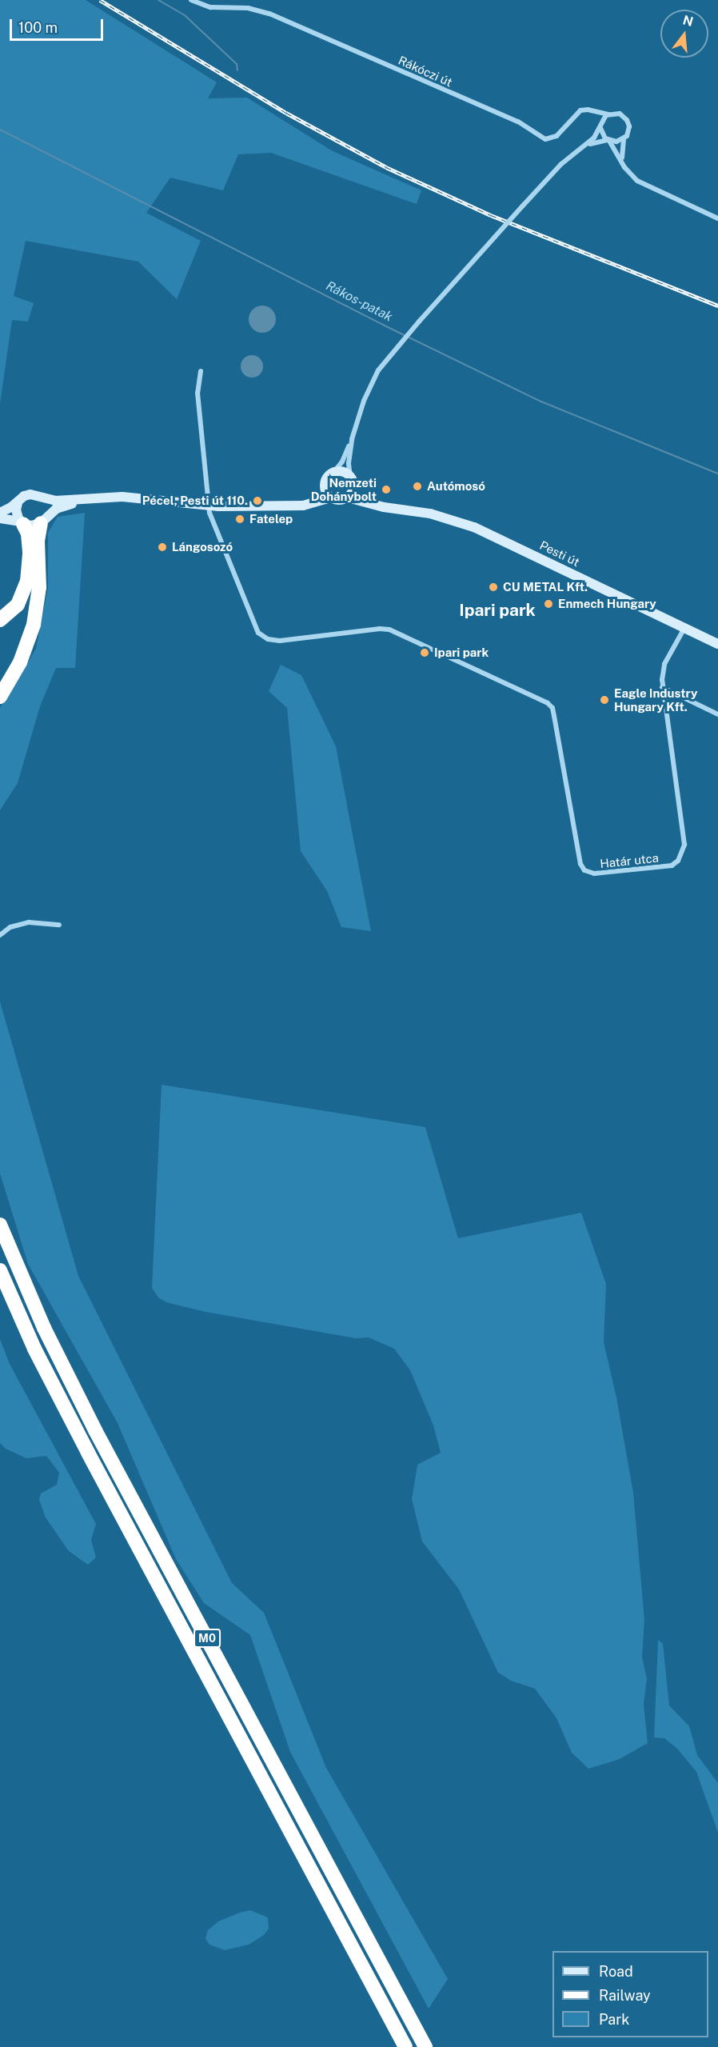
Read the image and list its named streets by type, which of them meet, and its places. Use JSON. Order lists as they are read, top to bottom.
{
  "streets": {
    "highway": ["M0"],
    "main road": ["Pesti út"],
    "street": ["Rákóczi út", "Határ utca"]
  },
  "crossings": [
    ["Pesti út", "Határ utca"]
  ],
  "districts": ["Ipari park"],
  "water": ["Rákos-patak"],
  "places": [
    "Autómosó",
    "Nemzeti Dohánybolt",
    "Pécel, Pesti út 110.",
    "Fatelep",
    "Lángosozó",
    "CU METAL Kft.",
    "Enmech Hungary",
    "Ipari park",
    "Eagle Industry Hungary Kft."
  ],
  "legend": ["Road", "Railway", "Park"],
  "scale_bar": "100 m",
  "north": "top"
}
